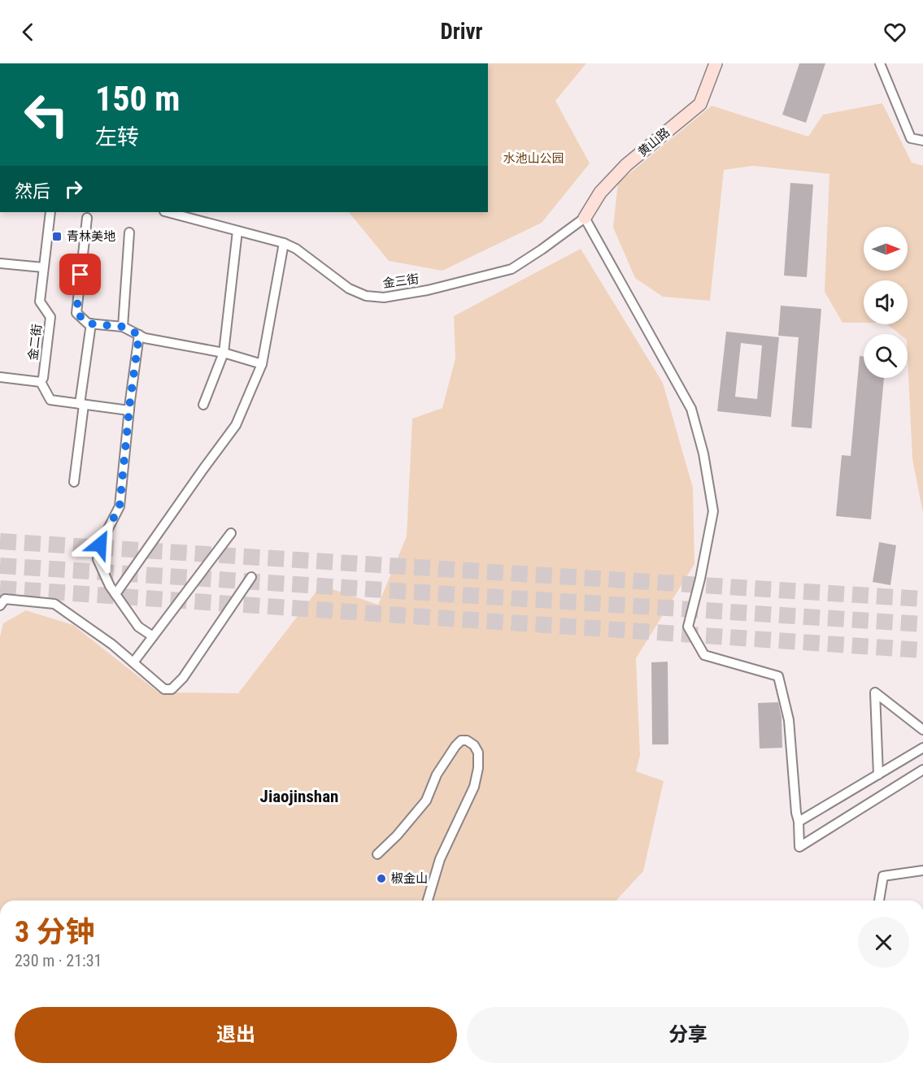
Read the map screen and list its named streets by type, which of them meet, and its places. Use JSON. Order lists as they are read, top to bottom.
{
  "streets": {
    "street": ["黄山路", "金三街", "金二街"]
  },
  "crossings": [
    ["黄山路", "金三街"]
  ],
  "districts": ["Jiaojinshan"],
  "parks": ["水池山公园"],
  "places": {
    "transit": ["青林美地"],
    "other": ["椒金山"]
  },
  "north": "right",
  "page": {
    "header": "Drivr",
    "turn": ["150 m", "左转"],
    "then": "然后",
    "heading": ["3 分钟", "230 m · 21:31"],
    "buttons": ["退出", "分享"]
  }
}
